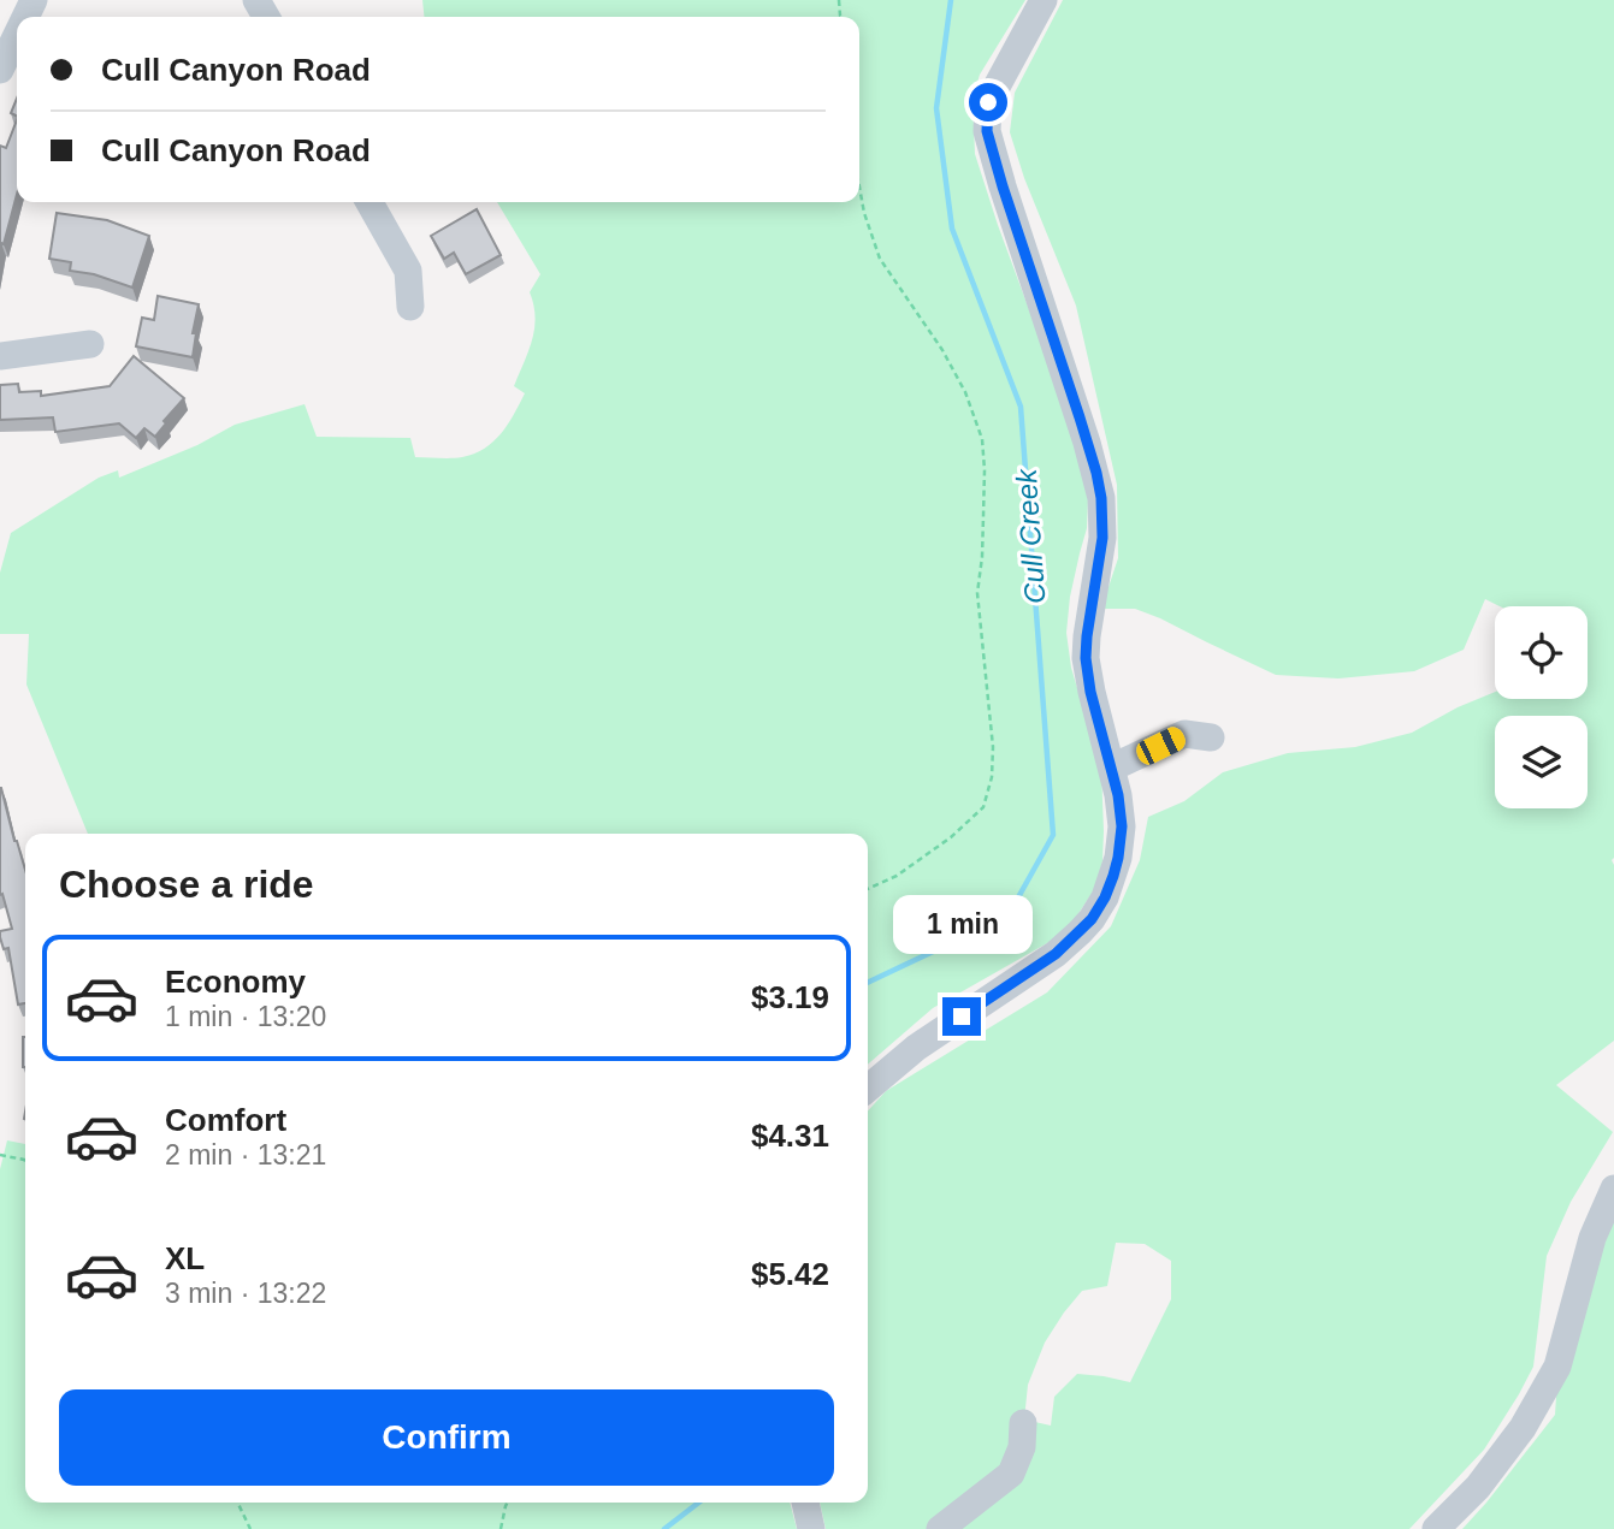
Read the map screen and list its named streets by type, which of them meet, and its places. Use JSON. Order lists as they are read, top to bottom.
{
  "water": ["Cull Creek"],
  "page": {
    "banner": ["Cull Canyon Road", "Cull Canyon Road"],
    "heading": "Choose a ride",
    "bubble": "1 min",
    "list": [
      {
        "name": "Economy",
        "note": "1 min · 13:20",
        "value": "$3.19"
      },
      {
        "name": "Comfort",
        "note": "2 min · 13:21",
        "value": "$4.31"
      },
      {
        "name": "XL",
        "note": "3 min · 13:22",
        "value": "$5.42"
      }
    ],
    "buttons": "Confirm"
  }
}
